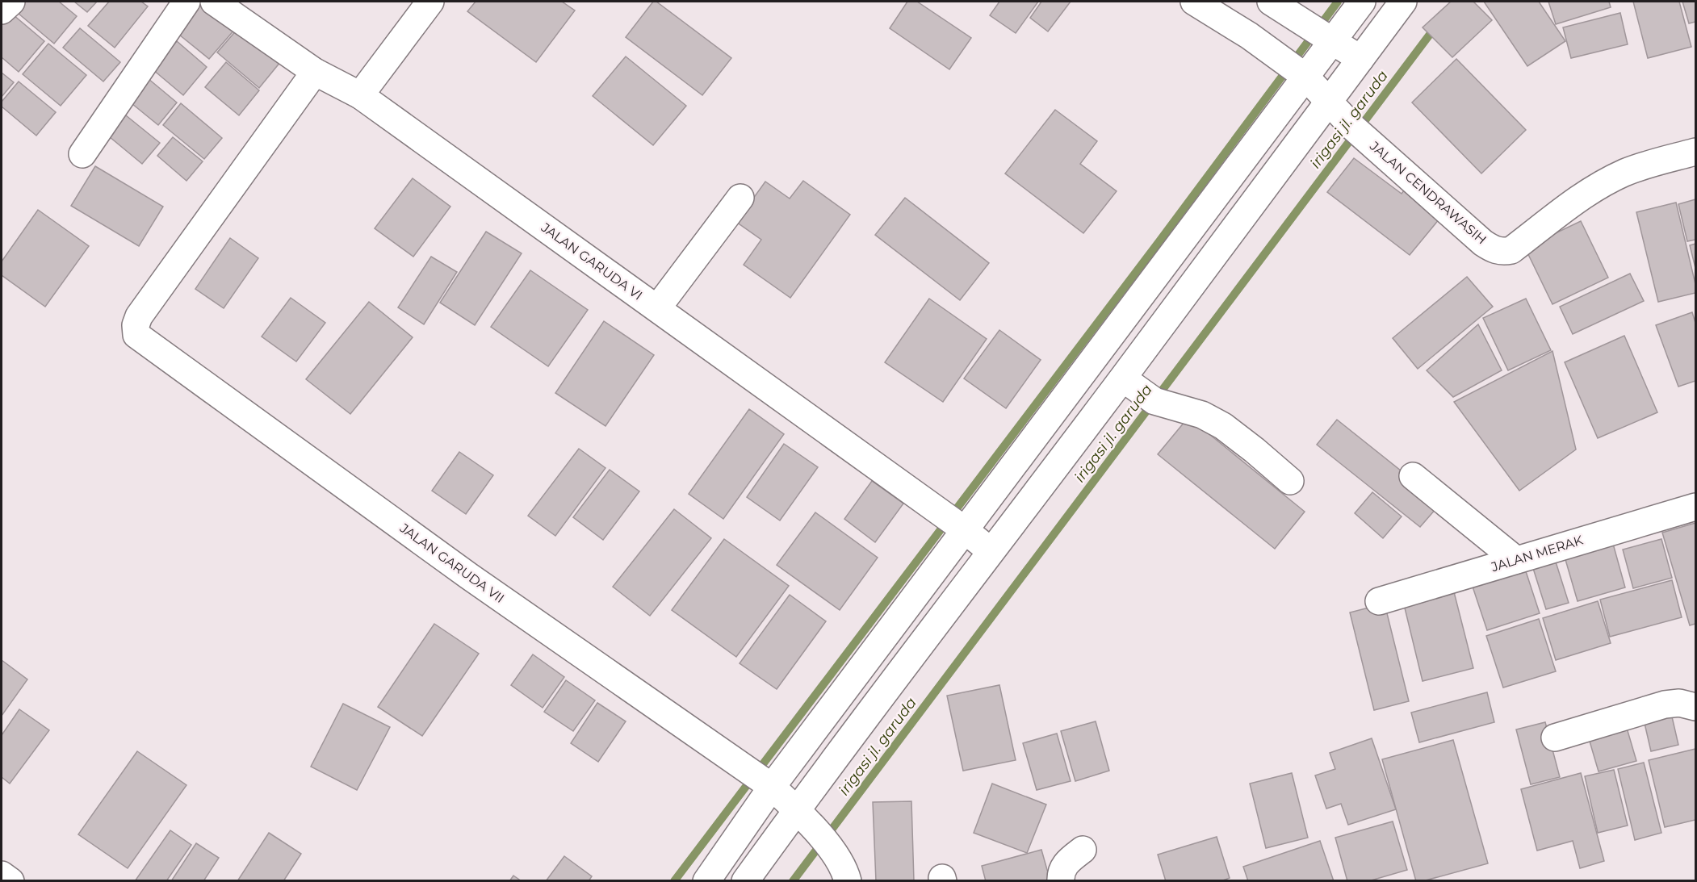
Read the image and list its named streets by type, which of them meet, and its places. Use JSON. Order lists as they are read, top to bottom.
{
  "streets": {
    "street": [
      "JALAN CENDRAWASIH",
      "JALAN GARUDA VI",
      "JALAN MERAK",
      "JALAN GARUDA VII"
    ]
  },
  "crossings": [
    ["JALAN GARUDA VI", "JALAN GARUDA VII"]
  ],
  "water": ["irigasi jl. garuda"]
}
